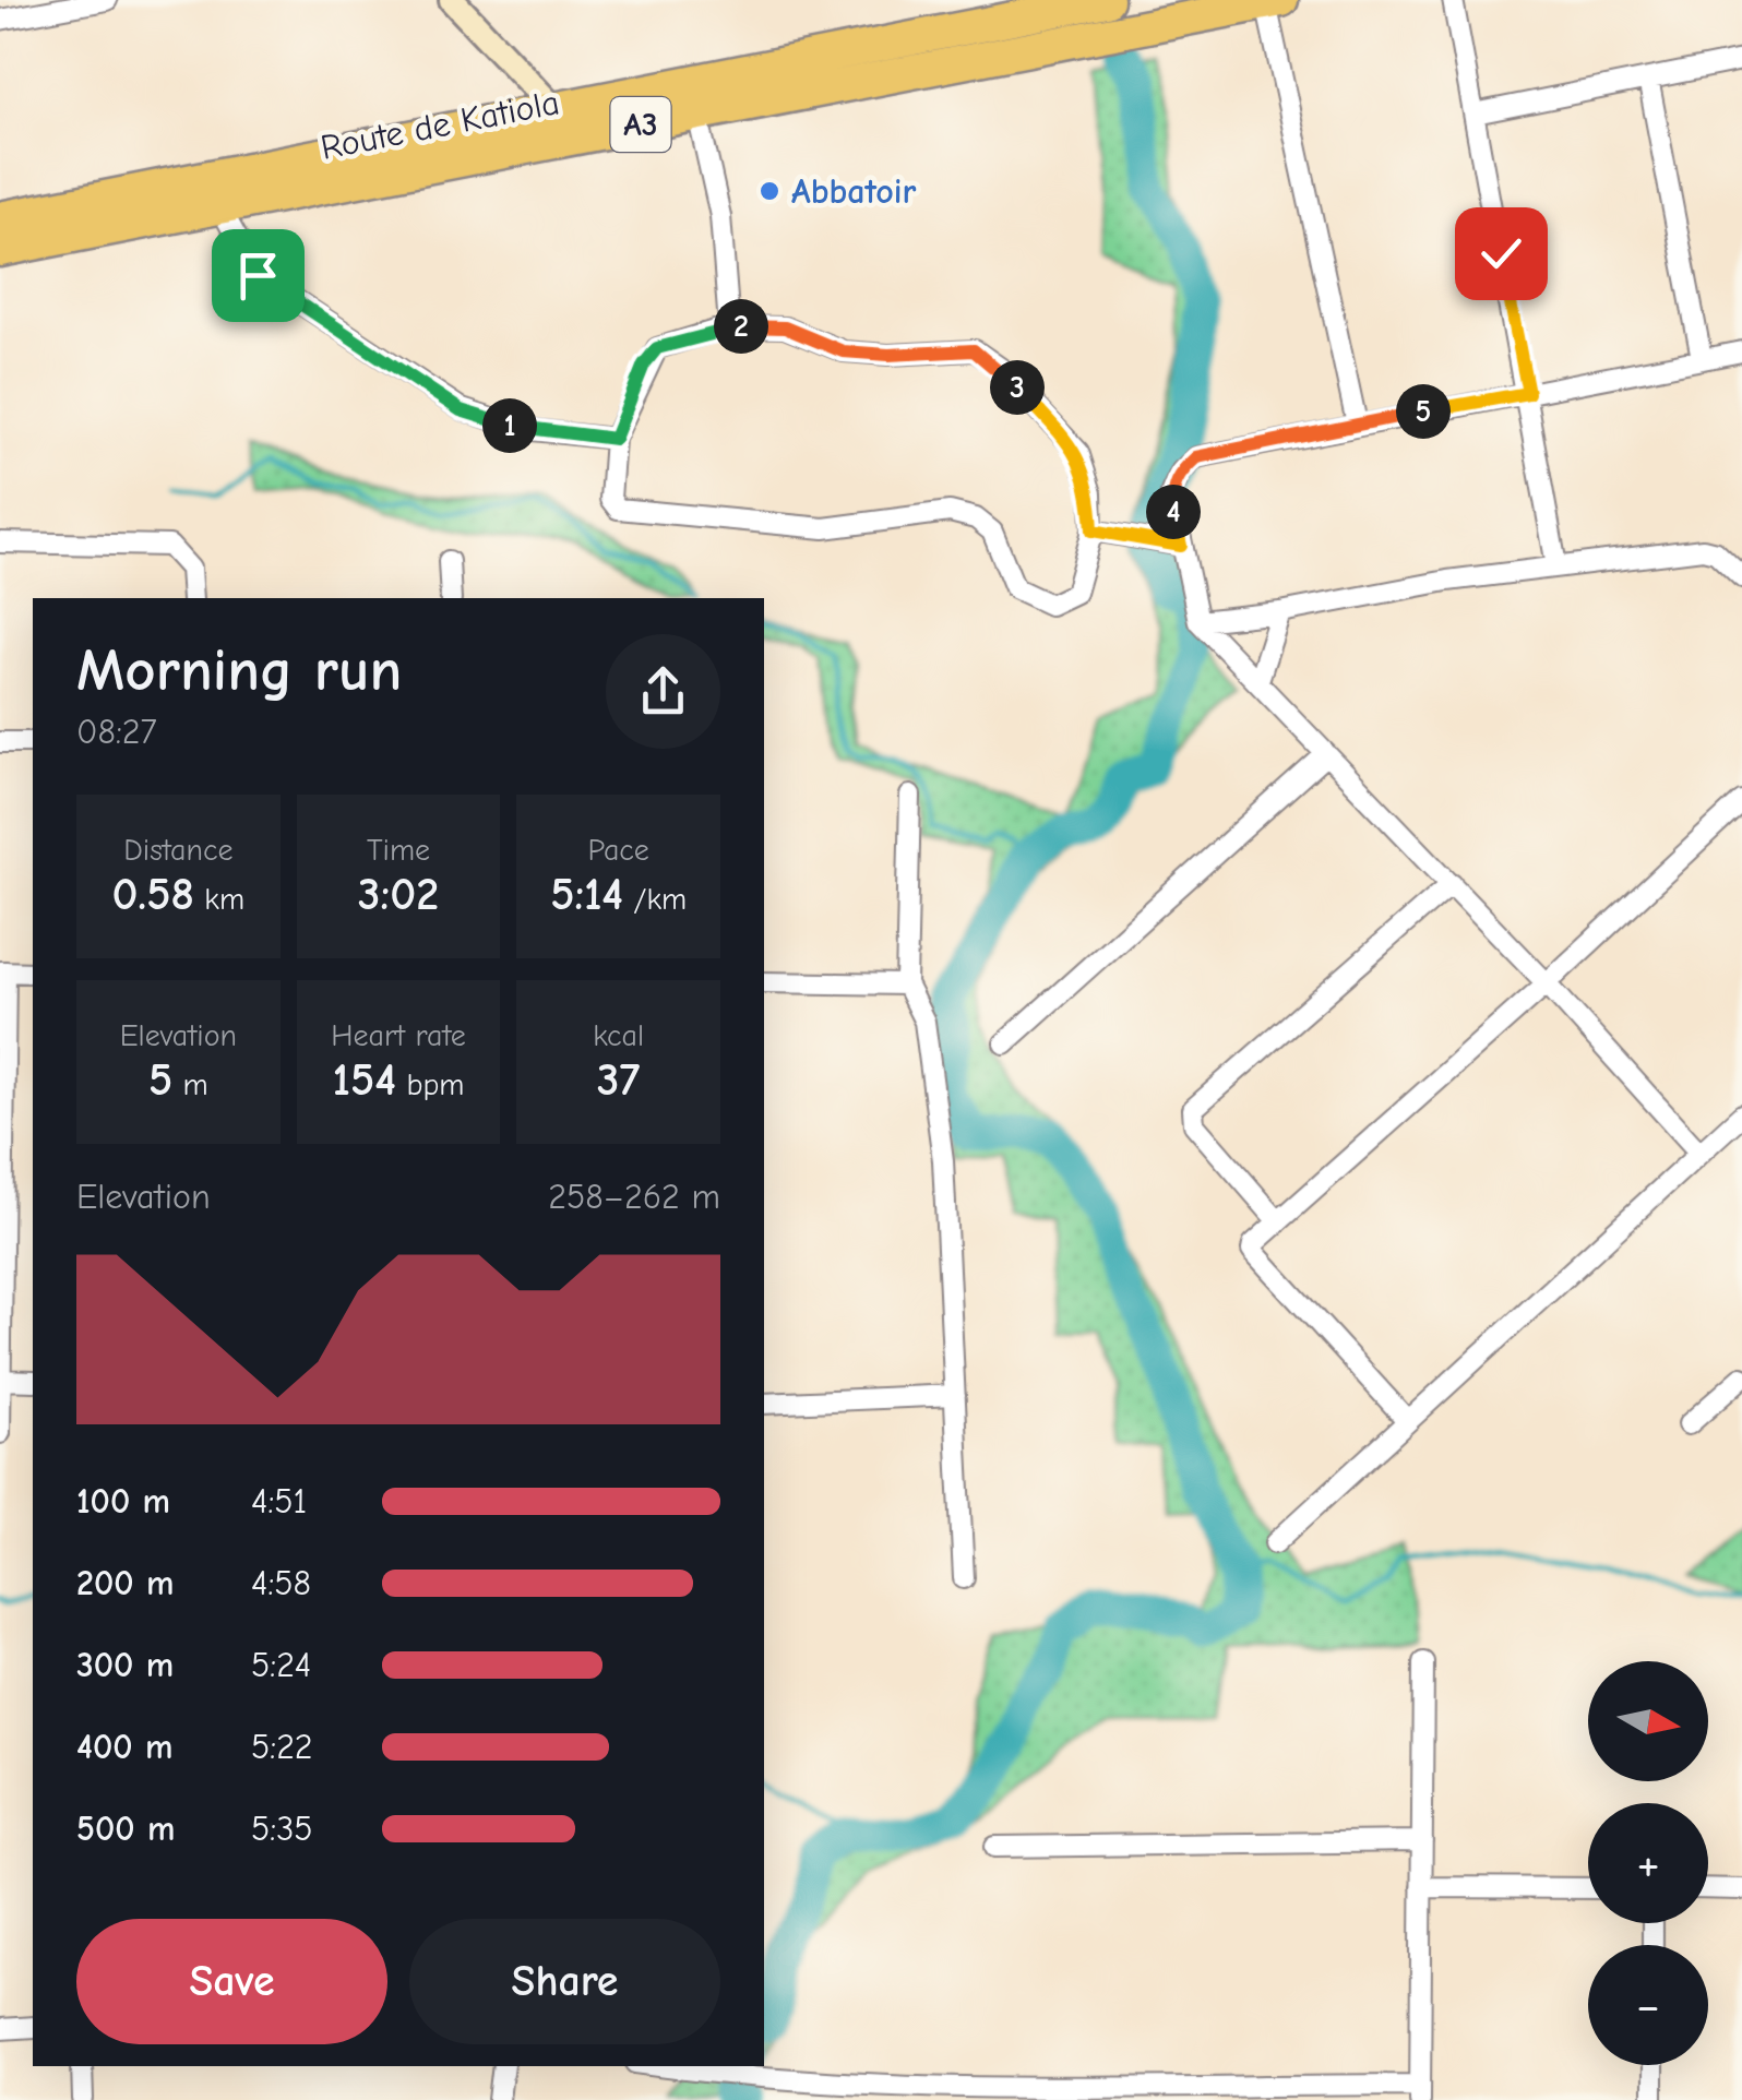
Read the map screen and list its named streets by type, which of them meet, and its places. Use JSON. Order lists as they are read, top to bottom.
{
  "streets": {
    "highway": ["Route de Katiola", "A3"]
  },
  "places": ["Abbatoir"],
  "north": "right",
  "page": {
    "pins": [
      "2",
      "3",
      "5",
      "1",
      "4"
    ],
    "heading": ["Morning run", "08:27"],
    "stats": [
      ["Distance", "0.58 km"],
      ["Time", "3:02"],
      ["Pace", "5:14 /km"],
      ["Elevation", "5 m"],
      ["Heart rate", "154 bpm"],
      ["kcal", "37"]
    ],
    "chart": ["Elevation", "258–262 m"],
    "list": [
      {
        "name": "100 m",
        "note": "4:51"
      },
      {
        "name": "200 m",
        "note": "4:58"
      },
      {
        "name": "300 m",
        "note": "5:24"
      },
      {
        "name": "400 m",
        "note": "5:22"
      },
      {
        "name": "500 m",
        "note": "5:35"
      }
    ],
    "map_buttons": ["+", "−"],
    "buttons": ["Save", "Share"]
  }
}
